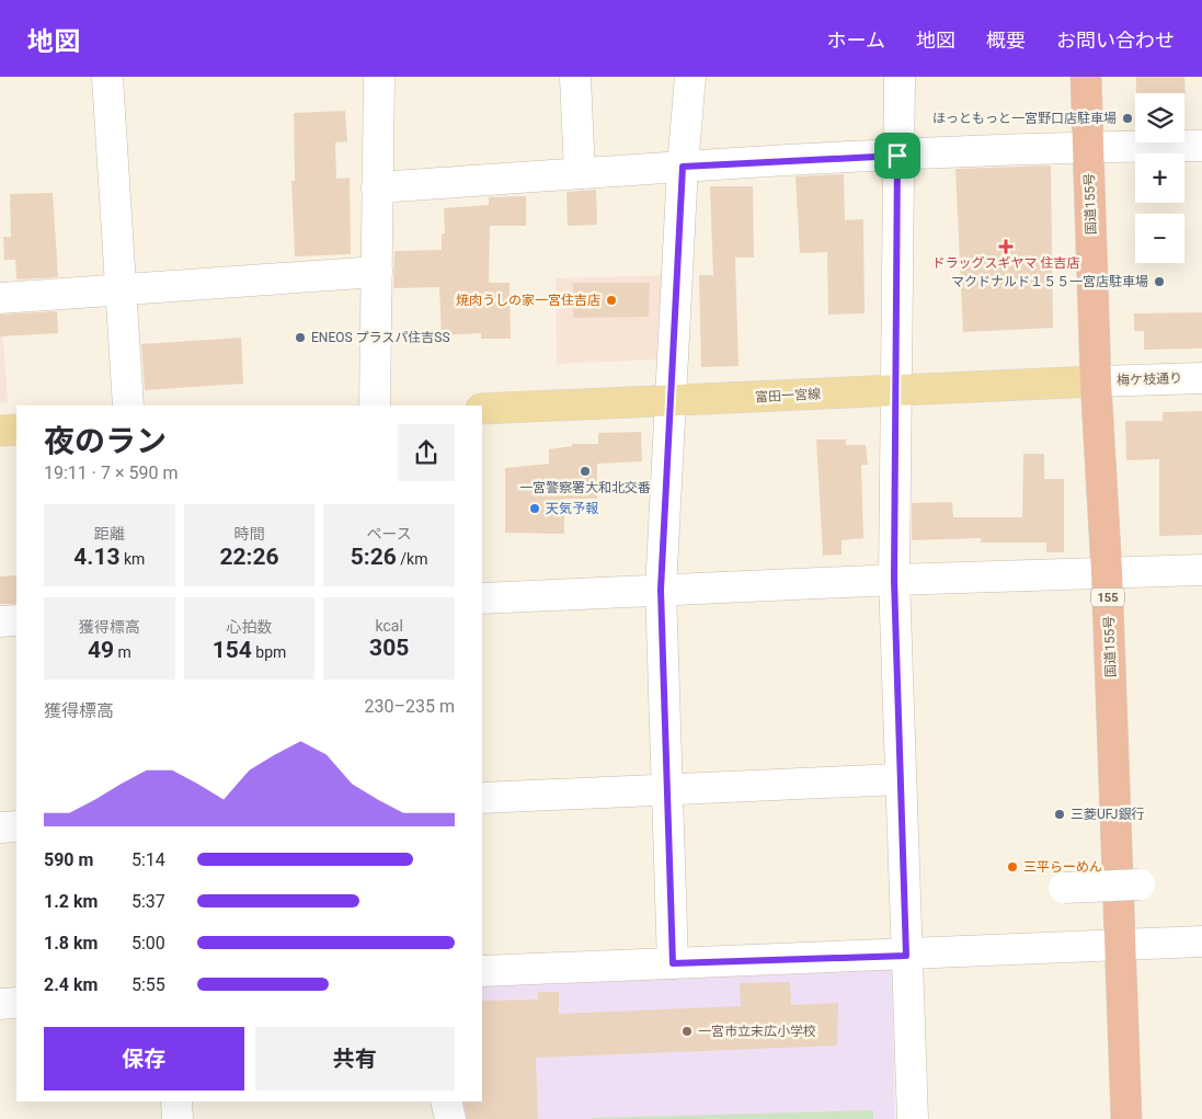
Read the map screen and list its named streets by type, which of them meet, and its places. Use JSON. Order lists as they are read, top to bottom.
{
  "streets": {
    "highway": ["国道155号", "155"],
    "main road": ["富田一宮線"],
    "street": ["梅ケ枝通り"]
  },
  "crossings": [
    ["国道155号", "梅ケ枝通り"],
    ["国道155号", "富田一宮線"],
    ["梅ケ枝通り", "富田一宮線"]
  ],
  "places": {
    "other": [
      "ほっともっと一宮野口店駐車場",
      "マクドナルド１５５一宮店駐車場",
      "焼肉うしの家一宮住吉店",
      "ENEOS プラスパ住吉SS",
      "一宮警察署大和北交番",
      "天気予報",
      "三菱UFJ銀行",
      "三平らーめん",
      "一宮市立末広小学校"
    ],
    "health": ["ドラッグスギヤマ 住吉店"]
  },
  "page": {
    "header": "地図",
    "nav": [
      "ホーム",
      "地図",
      "概要",
      "お問い合わせ"
    ],
    "map_buttons": ["+", "−"],
    "heading": ["夜のラン", "19:11 · 7 × 590 m"],
    "stats": [
      ["距離", "4.13 km"],
      ["時間", "22:26"],
      ["ペース", "5:26 /km"],
      ["獲得標高", "49 m"],
      ["心拍数", "154 bpm"],
      ["kcal", "305"]
    ],
    "chart": ["獲得標高", "230–235 m"],
    "list": [
      {
        "name": "590 m",
        "note": "5:14"
      },
      {
        "name": "1.2 km",
        "note": "5:37"
      },
      {
        "name": "1.8 km",
        "note": "5:00"
      },
      {
        "name": "2.4 km",
        "note": "5:55"
      }
    ],
    "buttons": ["保存", "共有"]
  }
}
